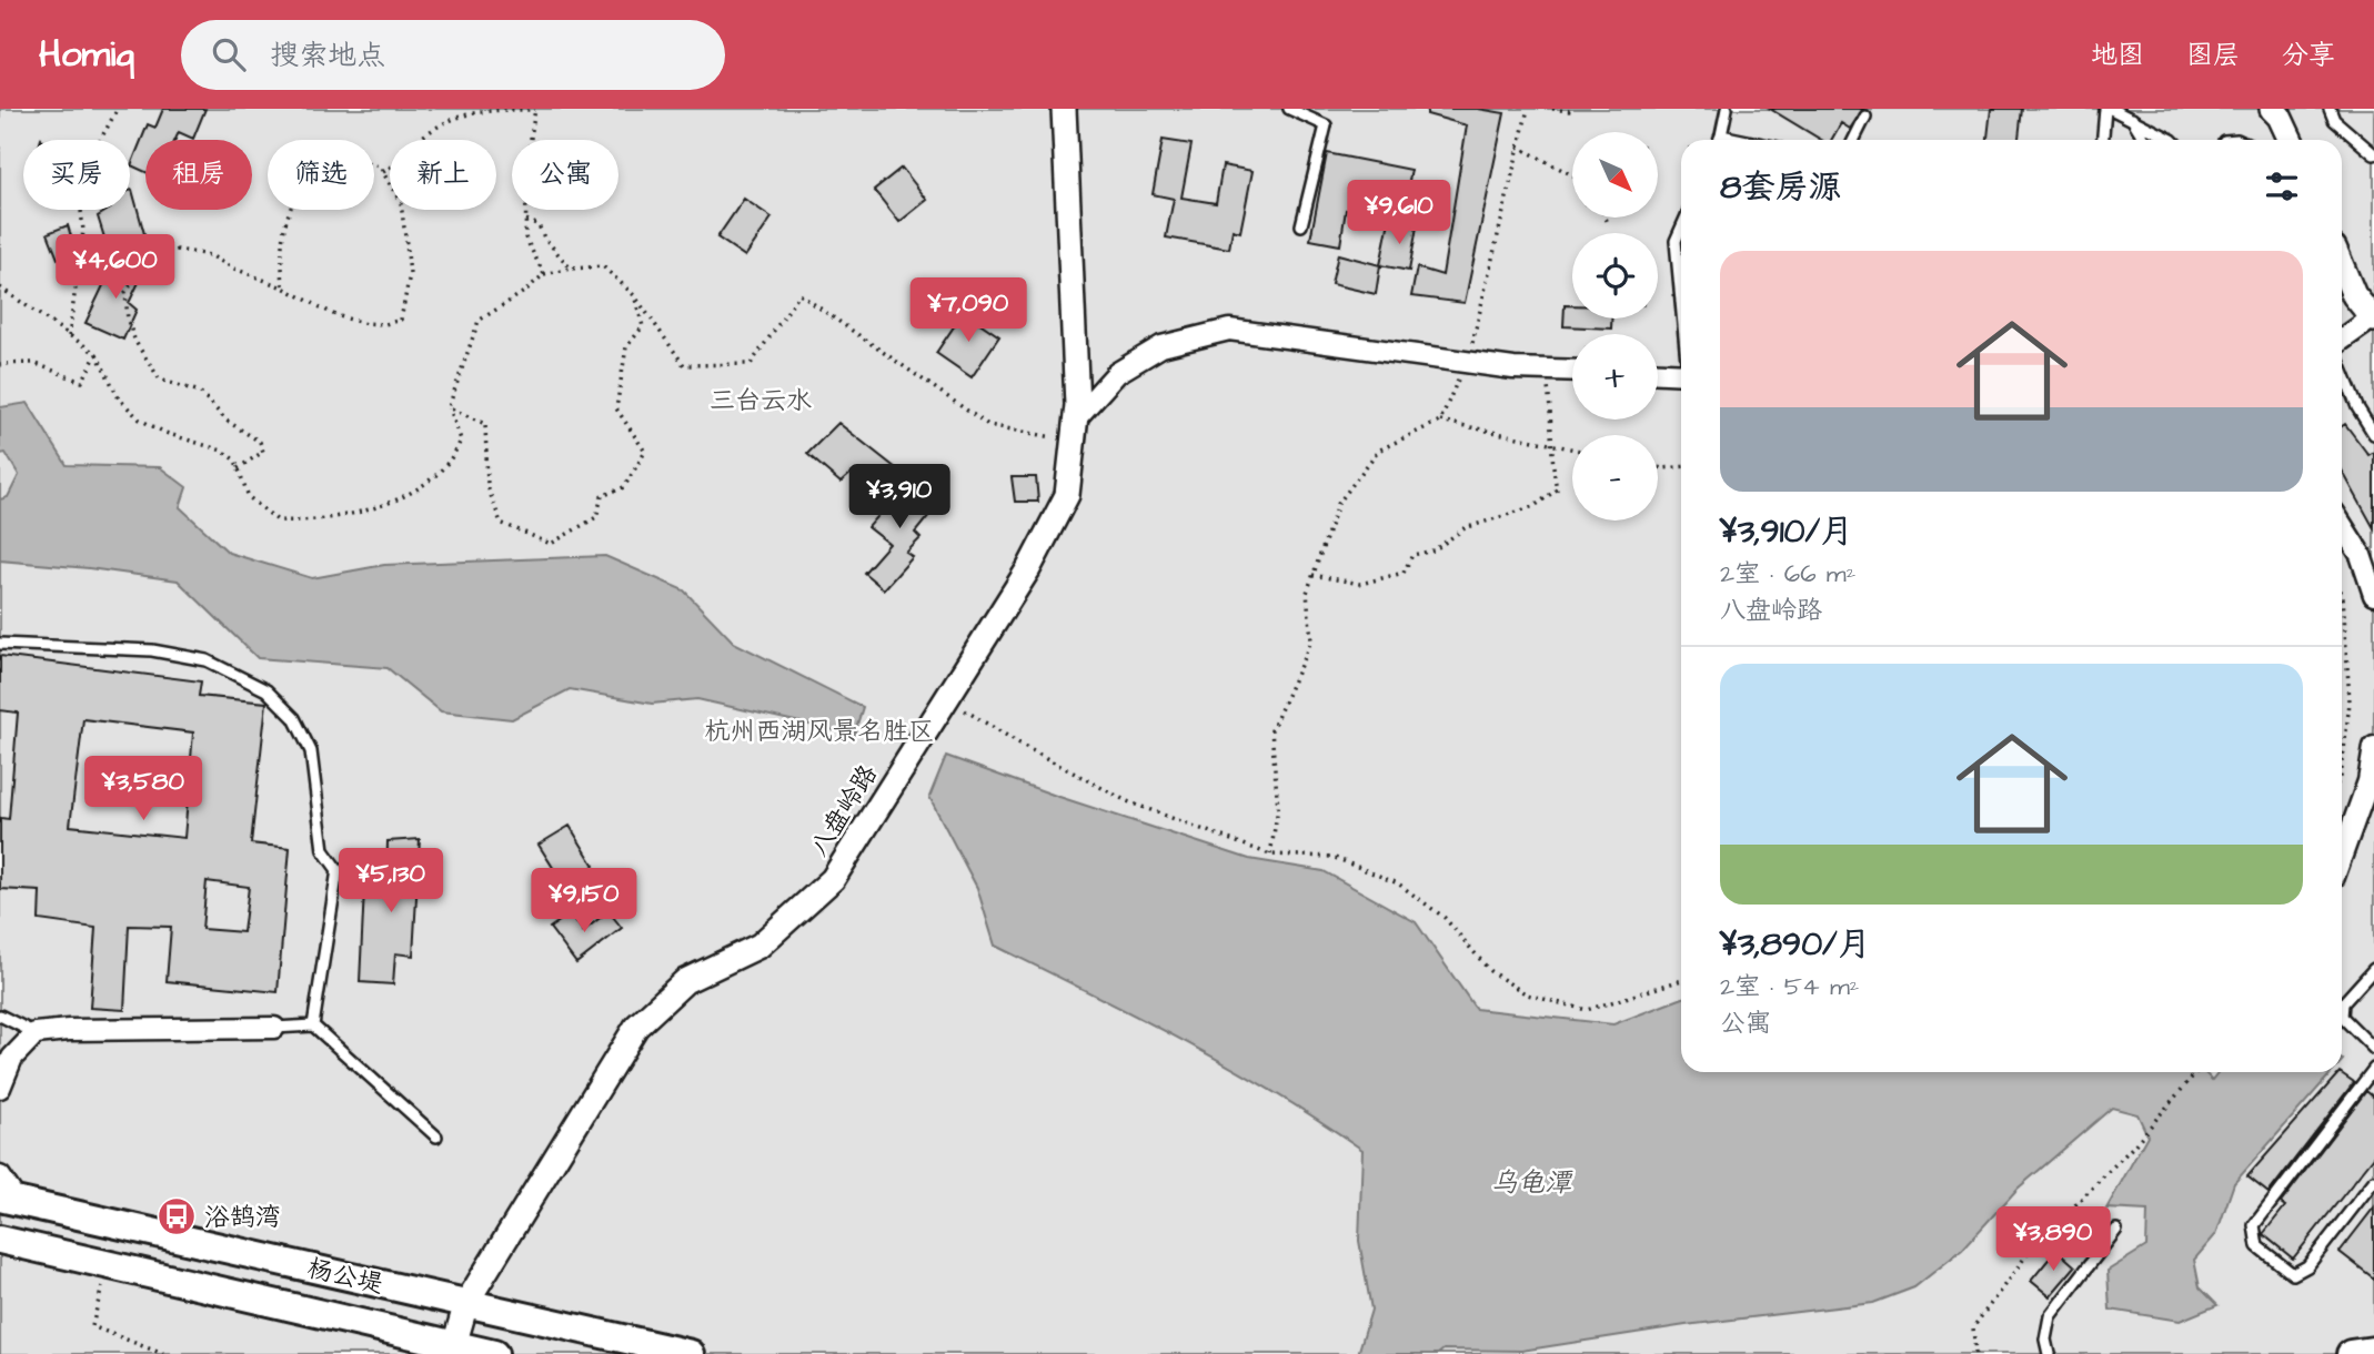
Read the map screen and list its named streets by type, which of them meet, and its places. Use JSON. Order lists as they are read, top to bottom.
{
  "streets": {
    "main road": ["杨公堤"],
    "street": ["八盘岭路"]
  },
  "crossings": [
    ["八盘岭路", "杨公堤"]
  ],
  "water": ["乌龟潭"],
  "parks": ["三台云水", "杭州西湖风景名胜区"],
  "places": {
    "bus stop": ["浴鹄湾"]
  },
  "north": "bottom right",
  "page": {
    "header": "Homiq",
    "search": "搜索地点",
    "nav": ["地图", "图层", "分享"],
    "map_buttons": ["+", "−"],
    "chip": [
      "买房",
      "租房",
      "筛选",
      "新上",
      "公寓"
    ],
    "heading": "8套房源",
    "price": [
      "¥9,610",
      "¥4,600",
      "¥7,090",
      "¥3,910",
      "¥3,580",
      "¥5,130",
      "¥9,150",
      "¥3,890"
    ],
    "list": [
      {
        "name": "¥3,910/月",
        "note": "2室 · 66 m² · 八盘岭路"
      },
      {
        "name": "¥3,890/月",
        "note": "2室 · 54 m² · 公寓"
      }
    ]
  }
}
